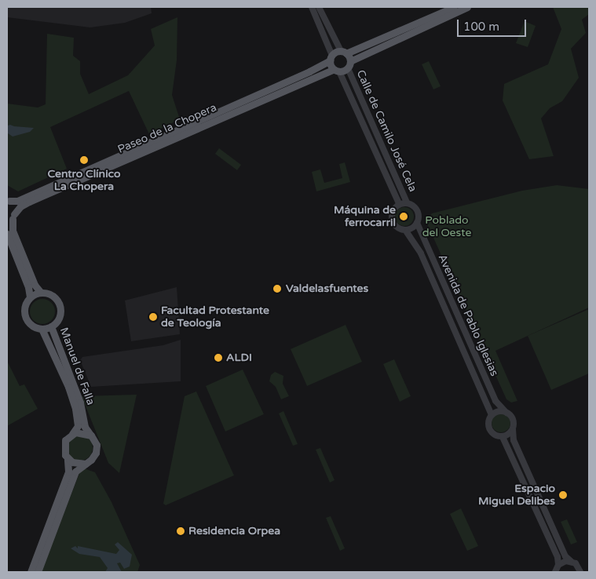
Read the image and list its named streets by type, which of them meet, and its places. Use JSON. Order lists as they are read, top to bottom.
{
  "streets": {
    "main road": ["Paseo de la Chopera", "Manuel de Falla"],
    "street": ["Calle de Camilo José Cela", "Avenida de Pablo Iglesias"]
  },
  "crossings": [
    ["Paseo de la Chopera", "Calle de Camilo José Cela"],
    ["Calle de Camilo José Cela", "Avenida de Pablo Iglesias"]
  ],
  "parks": ["Poblado del Oeste"],
  "places": [
    "Centro Clínico La Chopera",
    "Máquina de ferrocarril",
    "Valdelasfuentes",
    "Facultad Protestante de Teología",
    "ALDI",
    "Espacio Miguel Delibes",
    "Residencia Orpea"
  ],
  "scale_bar": "100 m"
}
